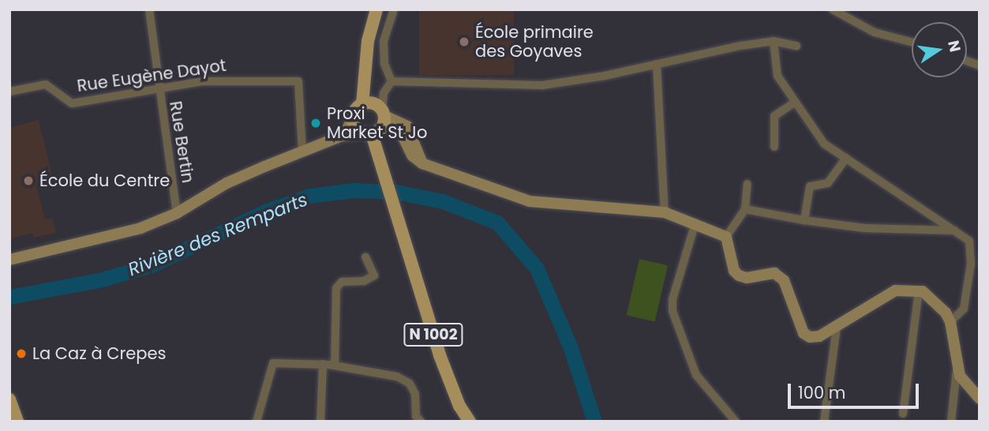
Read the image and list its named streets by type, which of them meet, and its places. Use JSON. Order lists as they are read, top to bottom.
{
  "streets": {
    "main road": ["N 1002"],
    "street": ["Rue Eugène Dayot", "Rue Bertin"]
  },
  "crossings": [
    ["Rue Eugène Dayot", "Rue Bertin"]
  ],
  "water": ["Rivière des Remparts"],
  "places": [
    "École primaire des Goyaves",
    "Proxi Market St Jo",
    "École du Centre",
    "La Caz à Crepes"
  ],
  "scale_bar": "100 m",
  "north": "right"
}
